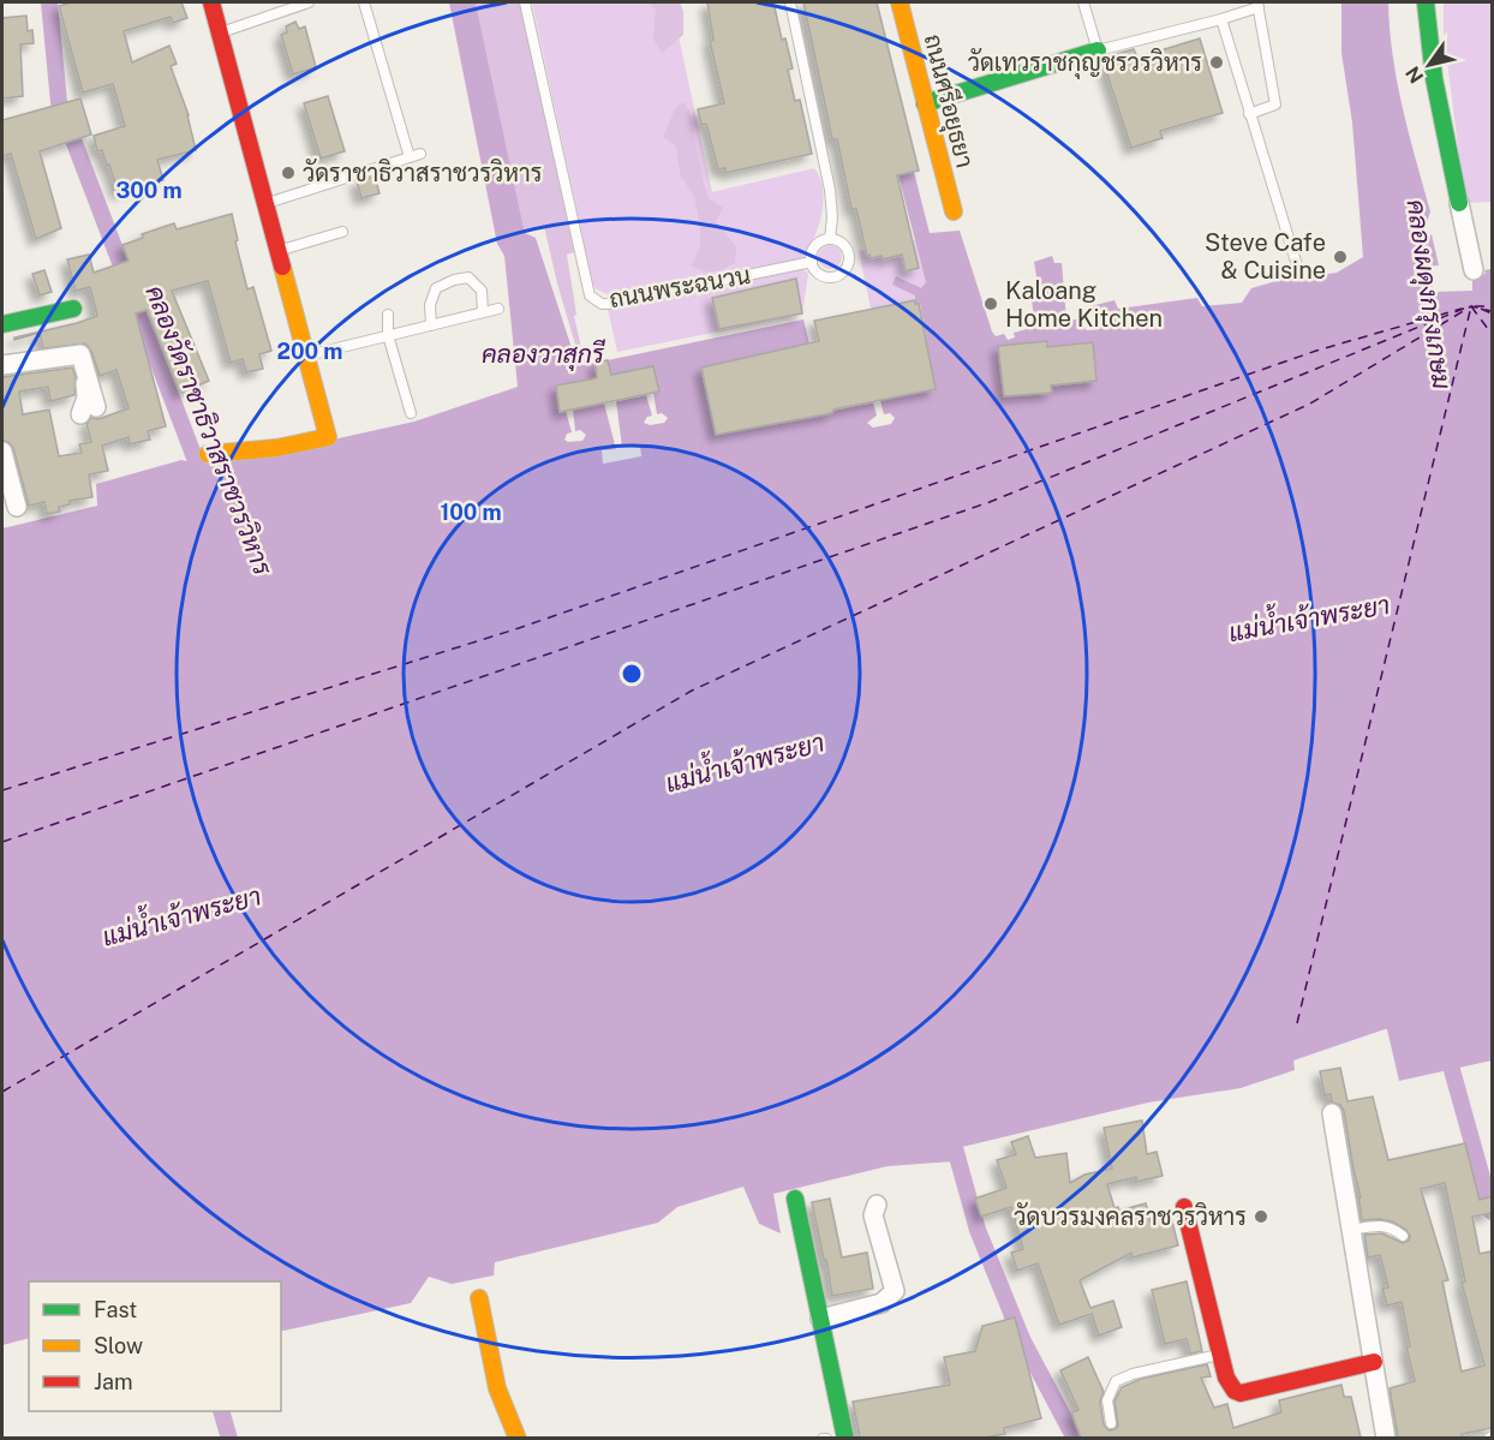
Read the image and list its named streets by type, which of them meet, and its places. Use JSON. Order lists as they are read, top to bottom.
{
  "streets": {
    "street": ["ถนนศรีอยุธยา"],
    "lane": ["ถนนพระฉนวน"]
  },
  "water": [
    "คลองผดุงกรุงเกษม",
    "คลองวาสุกรี",
    "คลองวัดราชาธิวาสราชวรวิหาร",
    "แม่น้ำเจ้าพระยา"
  ],
  "places": [
    "วัดเทวราชกุญชรวรวิหาร",
    "วัดราชาธิวาสราชวรวิหาร",
    "Steve Cafe & Cuisine",
    "Kaloang Home Kitchen",
    "วัดบวรมงคลราชวรวิหาร"
  ],
  "legend": ["Fast", "Slow", "Jam"],
  "north": "bottom left",
  "rings": ["300 m", "200 m", "100 m"]
}
